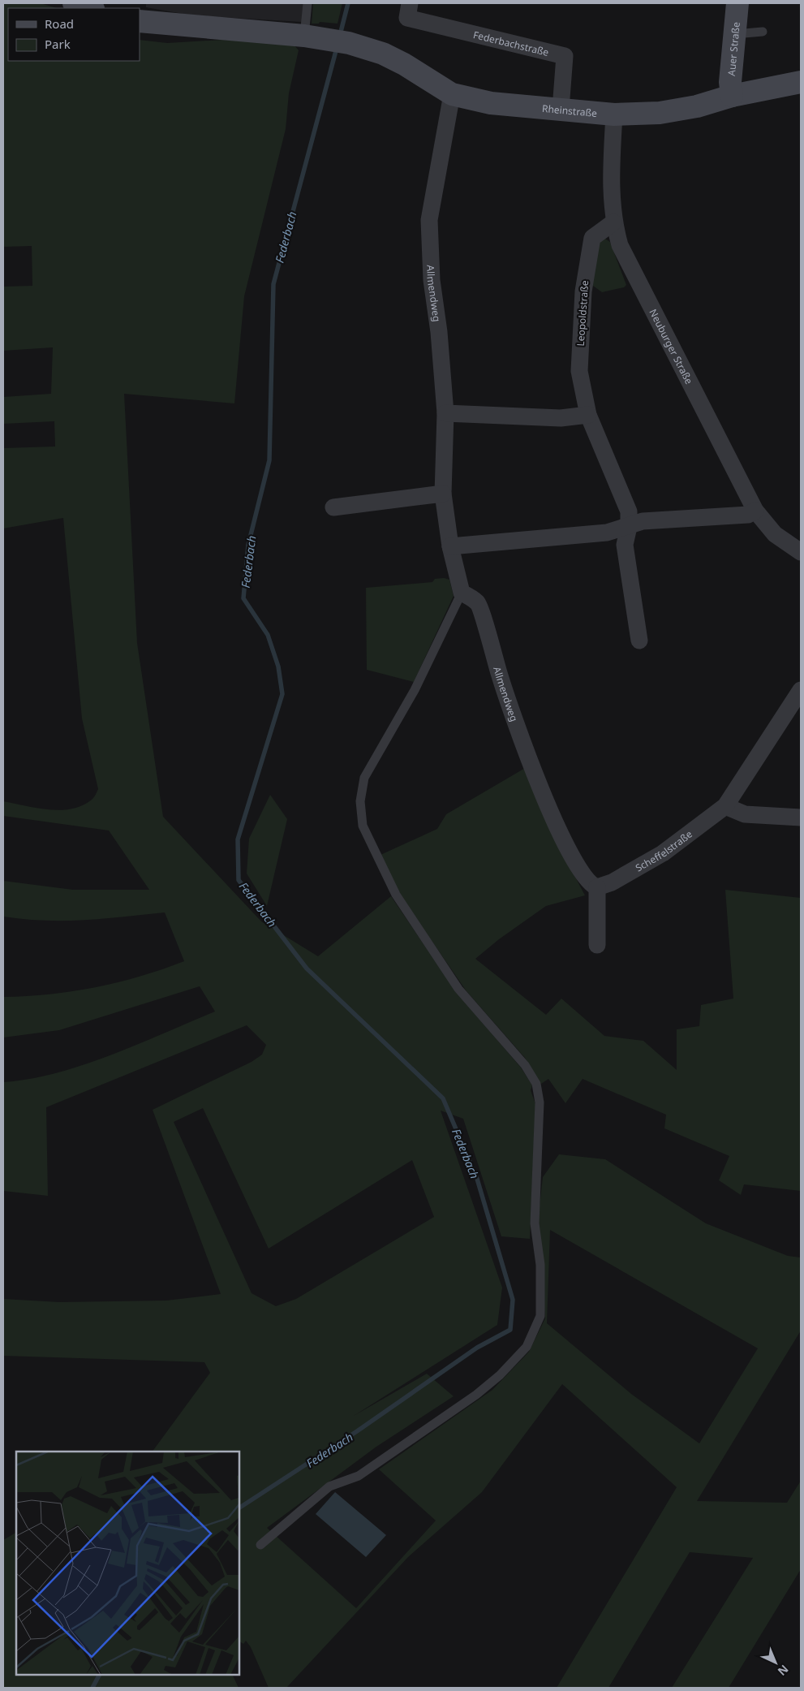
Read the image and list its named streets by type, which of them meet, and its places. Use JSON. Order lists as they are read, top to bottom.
{
  "streets": {
    "main road": ["Auer Straße", "Rheinstraße"],
    "street": [
      "Federbachstraße",
      "Allmendweg",
      "Leopoldstraße",
      "Neuburger Straße",
      "Scheffelstraße"
    ]
  },
  "crossings": [
    ["Federbachstraße", "Rheinstraße"],
    ["Auer Straße", "Rheinstraße"],
    ["Rheinstraße", "Allmendweg"],
    ["Rheinstraße", "Neuburger Straße"],
    ["Allmendweg", "Scheffelstraße"],
    ["Leopoldstraße", "Neuburger Straße"]
  ],
  "water": ["Federbach"],
  "legend": ["Road", "Park"],
  "north": "bottom right"
}
